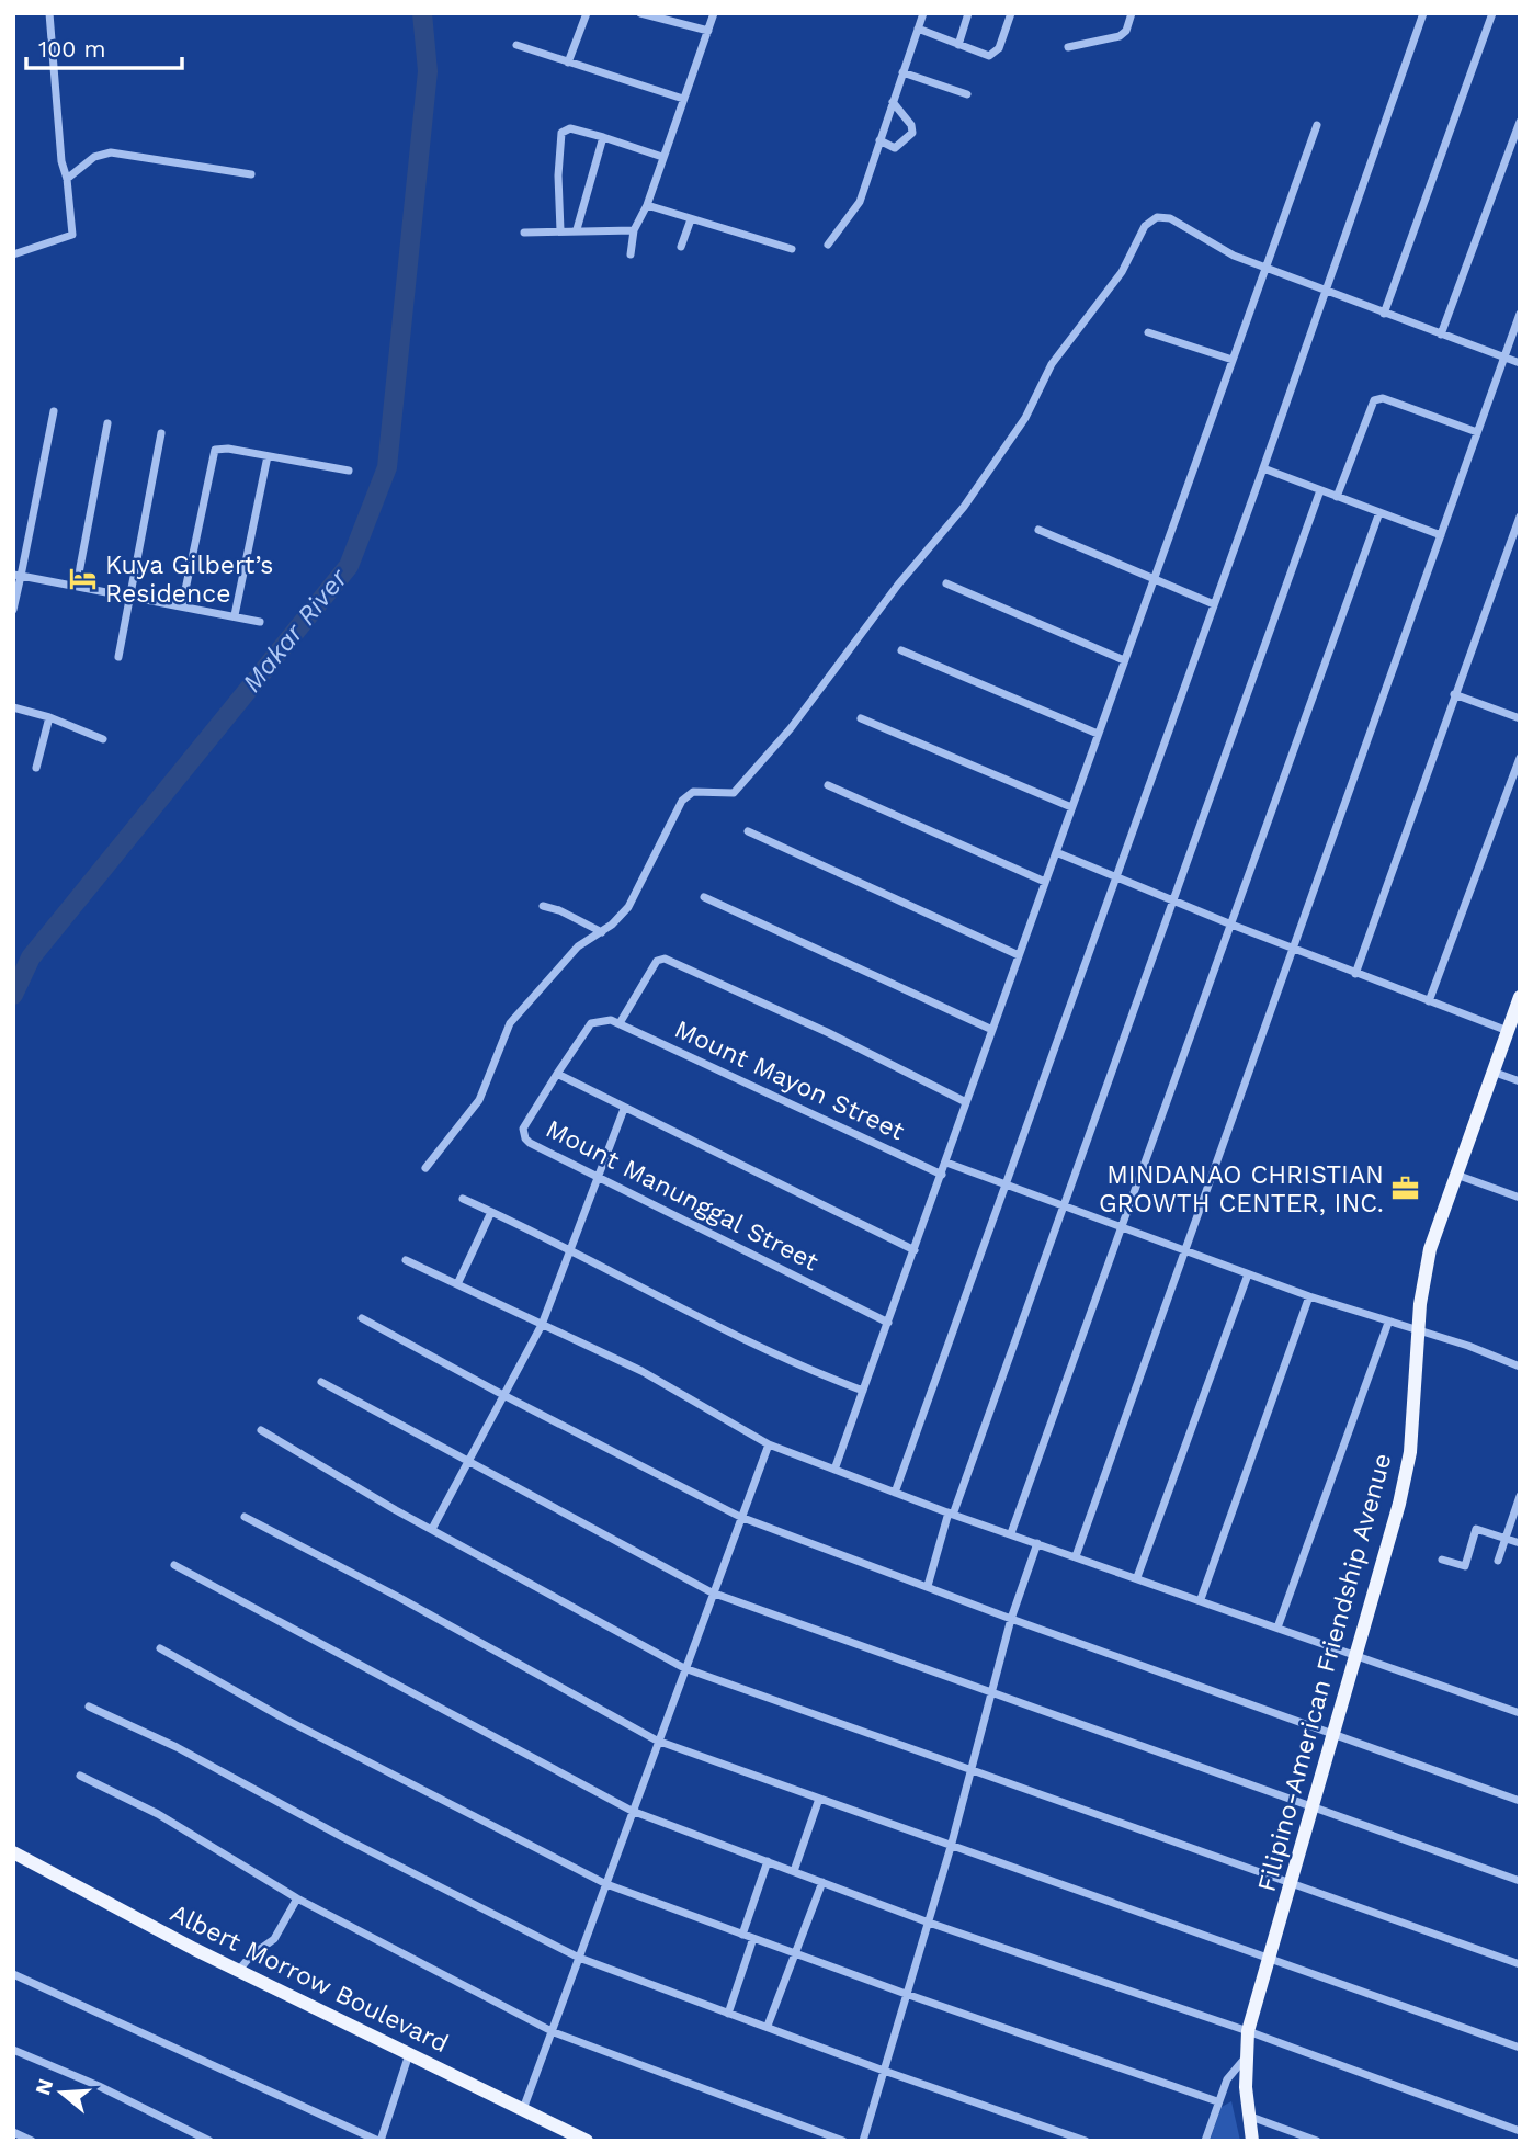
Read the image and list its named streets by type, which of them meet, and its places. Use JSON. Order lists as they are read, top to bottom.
{
  "streets": {
    "main road": ["Filipino-American Friendship Avenue", "Albert Morrow Boulevard"],
    "street": ["Mount Mayon Street", "Mount Manunggal Street"]
  },
  "water": ["Makar River"],
  "places": {
    "hotel": ["Kuya Gilbert’s Residence"],
    "office": ["MINDANAO CHRISTIAN GROWTH CENTER, INC."]
  },
  "scale_bar": "100 m",
  "north": "left"
}
